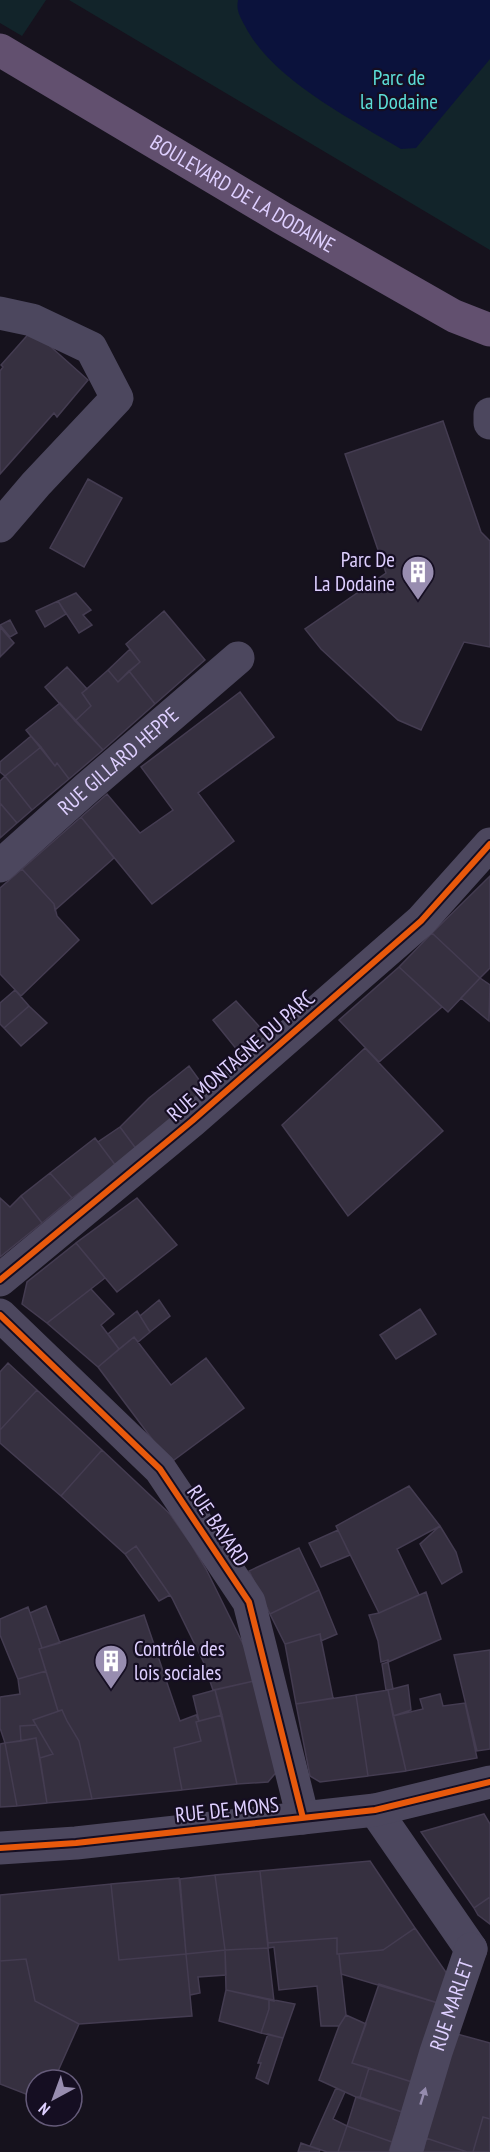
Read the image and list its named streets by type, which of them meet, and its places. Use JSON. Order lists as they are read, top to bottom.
{
  "streets": {
    "main road": ["BOULEVARD DE LA DODAINE"],
    "street": [
      "RUE GILLARD HEPPE",
      "RUE MONTAGNE DU PARC",
      "RUE BAYARD",
      "RUE DE MONS",
      "RUE MARLET"
    ]
  },
  "crossings": [
    ["RUE BAYARD", "RUE DE MONS"],
    ["RUE DE MONS", "RUE MARLET"]
  ],
  "one_way": ["RUE MARLET"],
  "parks": ["Parc de la Dodaine"],
  "places": {
    "building": ["Parc De La Dodaine", "Contrôle des lois sociales"]
  },
  "north": "bottom left"
}
